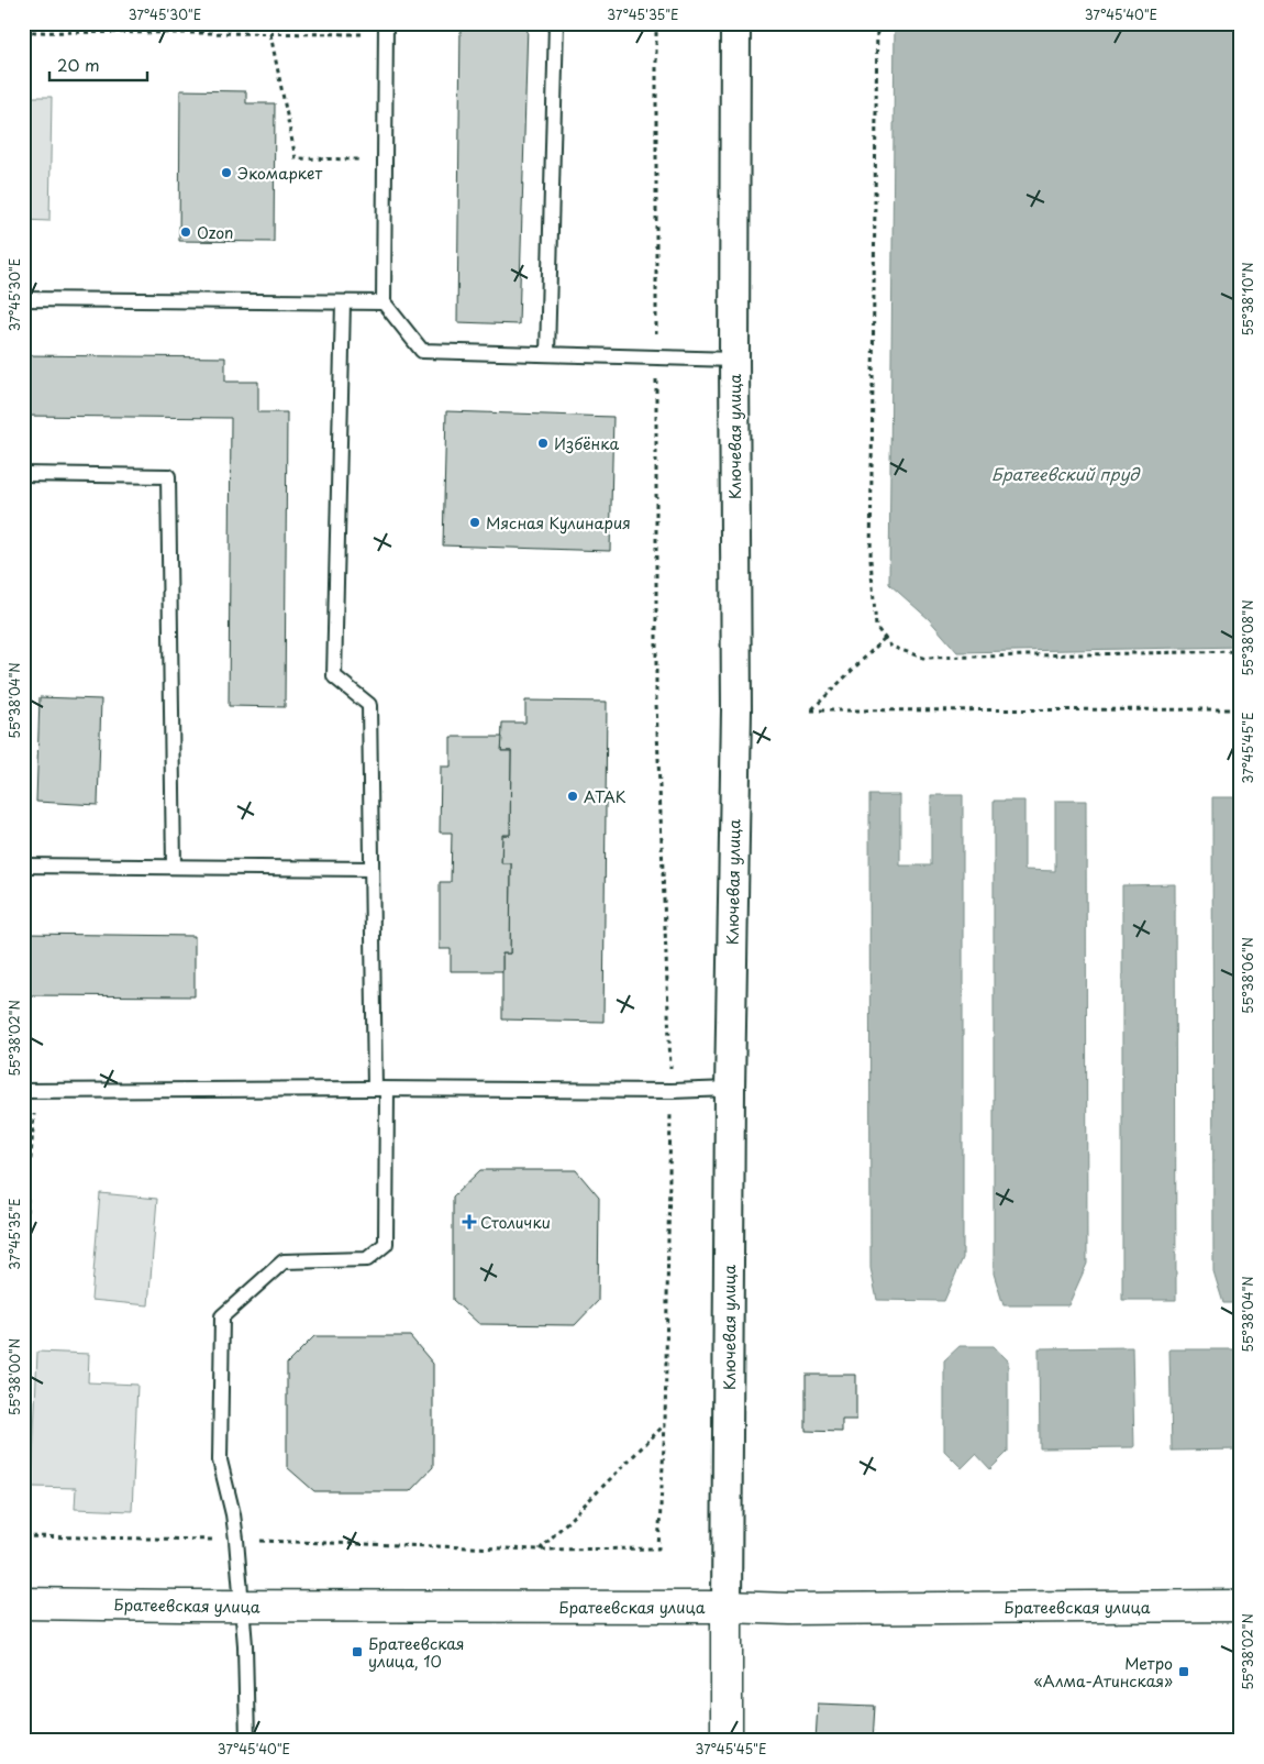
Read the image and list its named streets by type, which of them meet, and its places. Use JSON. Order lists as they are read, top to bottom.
{
  "streets": {
    "street": ["Ключевая улица", "Братеевская улица"]
  },
  "crossings": [
    ["Ключевая улица", "Братеевская улица"]
  ],
  "water": ["Братеевский пруд"],
  "places": {
    "other": [
      "Экомаркет",
      "Ozon",
      "Избёнка",
      "Мясная Кулинария",
      "АТАК"
    ],
    "health": ["Столички"],
    "transit": ["Братеевская улица, 10", "Метро «Алма-Атинская»"]
  },
  "scale_bar": "20 m",
  "coordinates": [
    "37°45'30\"E",
    "37°45'35\"E",
    "37°45'40\"E",
    "55°38'10\"N",
    "55°38'08\"N",
    "55°38'04\"N",
    "37°45'45\"E",
    "55°38'06\"N",
    "55°38'02\"N",
    "55°38'00\"N"
  ]
}
